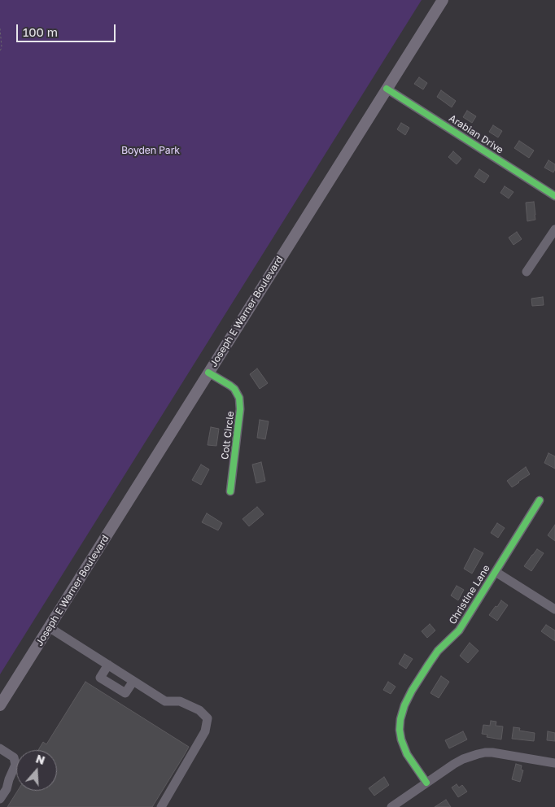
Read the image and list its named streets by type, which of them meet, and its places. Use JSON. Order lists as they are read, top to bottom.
{
  "streets": {
    "main road": ["Joseph E Warner Boulevard"],
    "street": ["Arabian Drive", "Colt Circle", "Christine Lane"]
  },
  "crossings": [
    ["Arabian Drive", "Joseph E Warner Boulevard"],
    ["Joseph E Warner Boulevard", "Colt Circle"]
  ],
  "parks": ["Boyden Park"],
  "scale_bar": "100 m",
  "north": "top"
}
